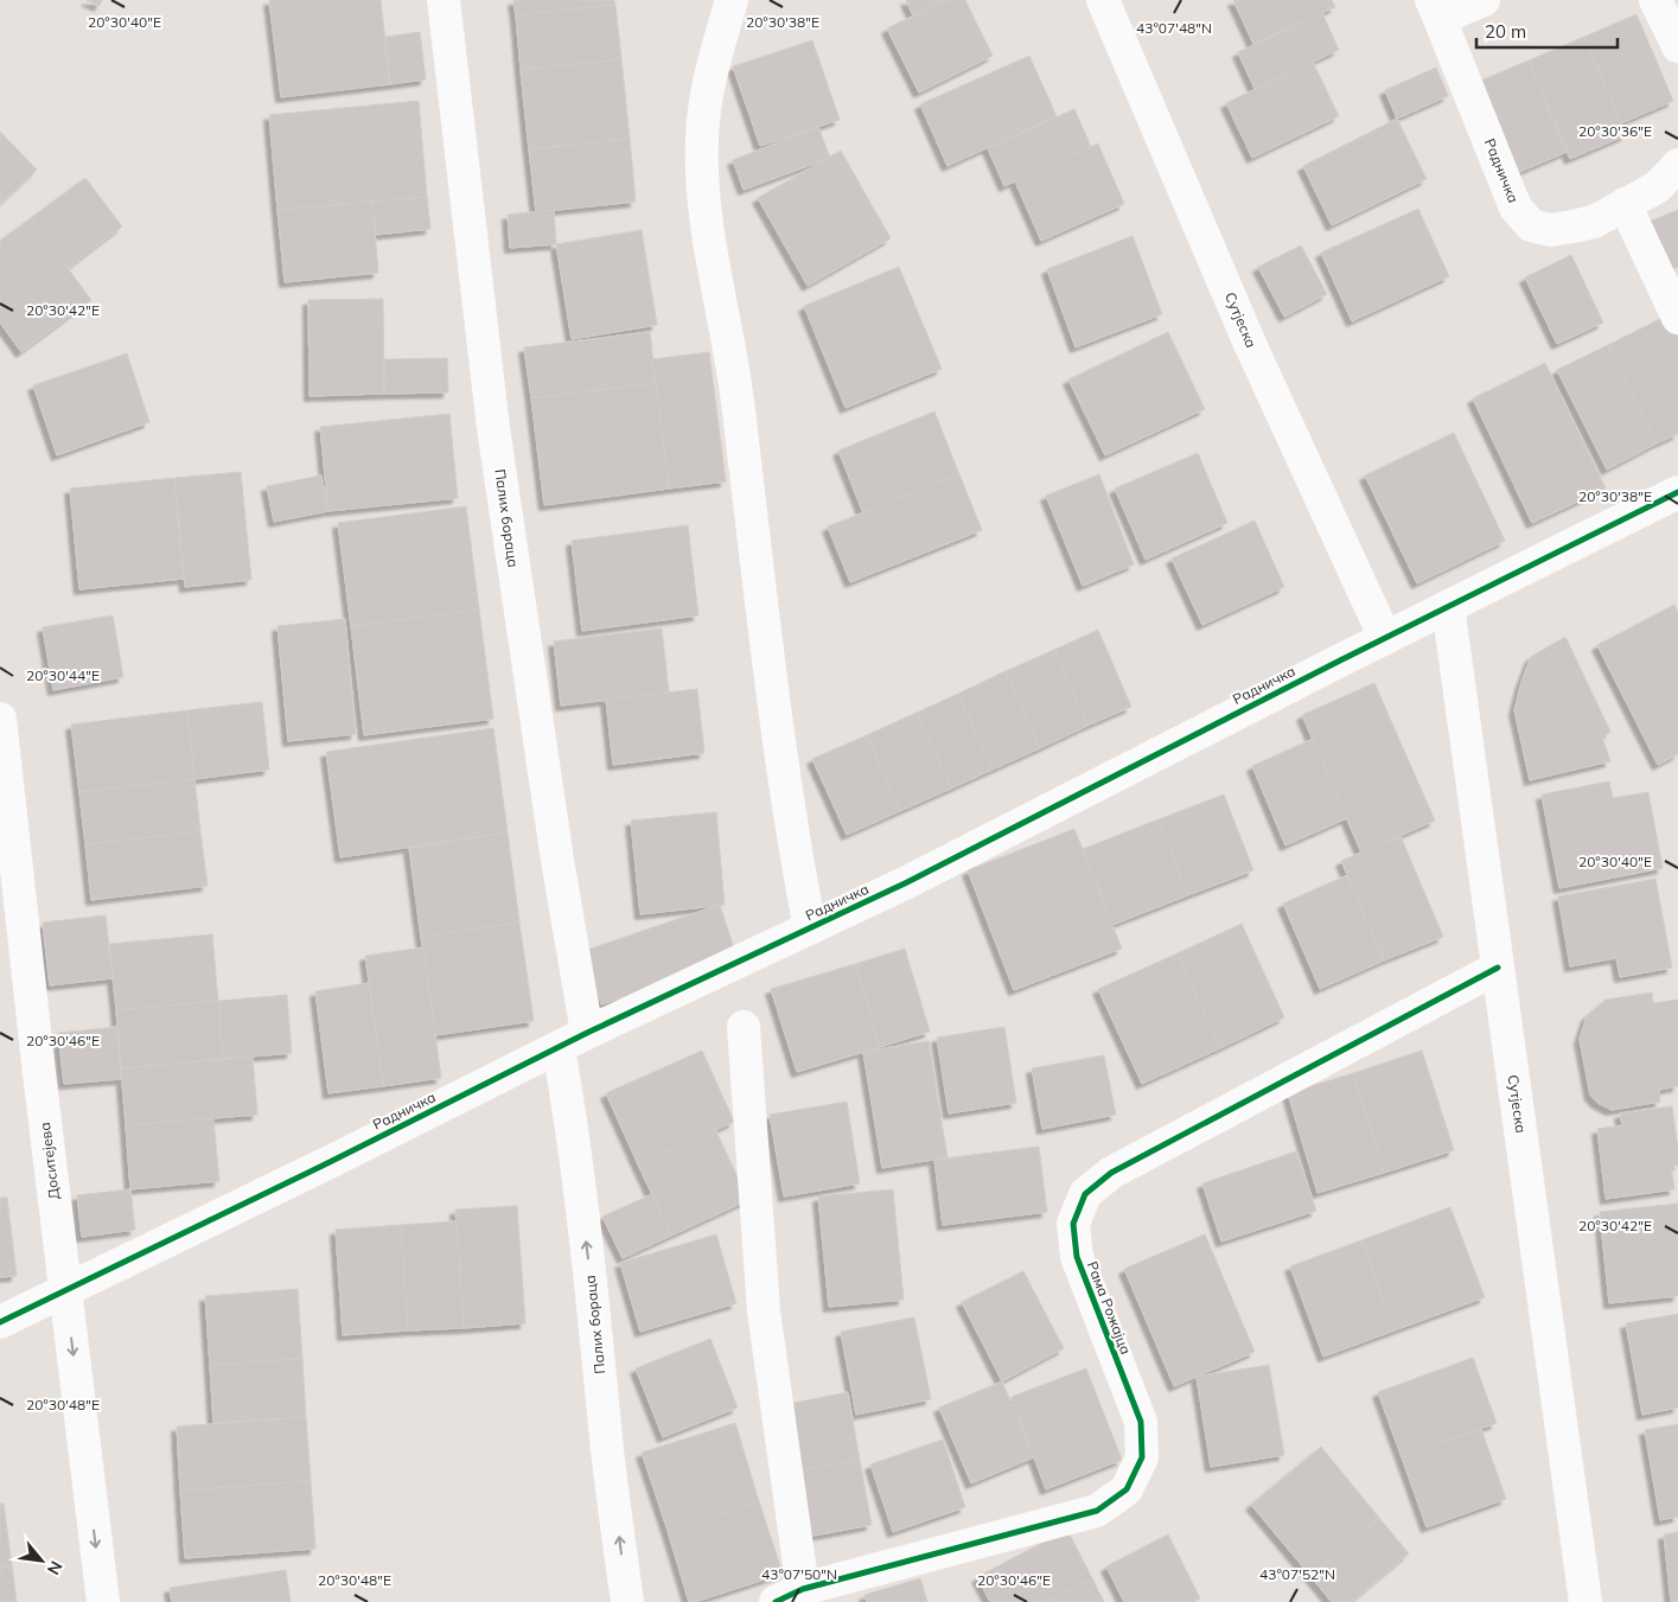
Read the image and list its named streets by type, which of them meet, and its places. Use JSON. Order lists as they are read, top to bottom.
{
  "streets": {
    "street": [
      "Радничка",
      "Сутјеска",
      "Палих бораца",
      "Доситејева",
      "Рама Рожајца"
    ]
  },
  "crossings": [
    ["Радничка", "Сутјеска"],
    ["Радничка", "Палих бораца"],
    ["Радничка", "Доситејева"],
    ["Сутјеска", "Рама Рожајца"]
  ],
  "one_way": ["Доситејева"],
  "scale_bar": "20 m",
  "north": "bottom right",
  "coordinates": [
    "20°30'40\"E",
    "20°30'38\"E",
    "43°07'48\"N",
    "20°30'36\"E",
    "20°30'42\"E",
    "20°30'44\"E",
    "20°30'46\"E",
    "20°30'48\"E",
    "43°07'50\"N",
    "43°07'52\"N"
  ]
}
